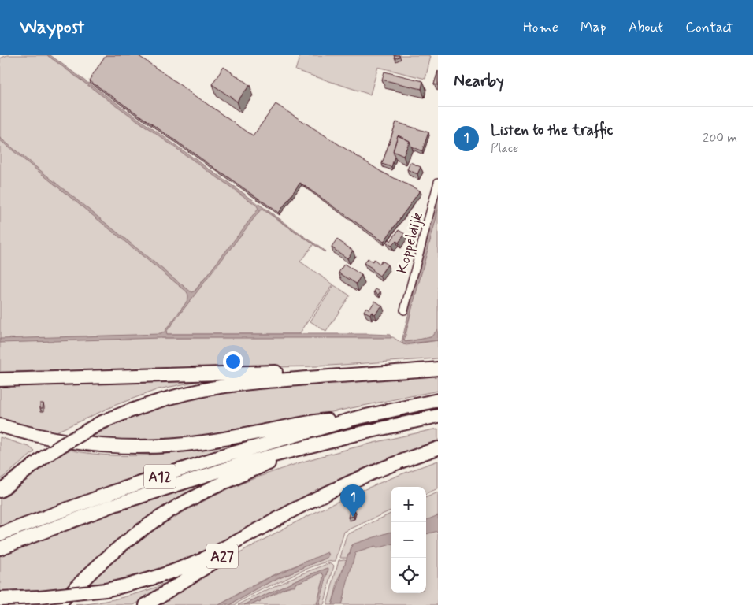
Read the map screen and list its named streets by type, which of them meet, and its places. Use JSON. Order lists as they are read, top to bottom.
{
  "streets": {
    "highway": ["A12", "A27"],
    "street": ["Koppeldijk"]
  },
  "page": {
    "header": "Waypost",
    "nav": [
      "Home",
      "Map",
      "About",
      "Contact"
    ],
    "heading": "Nearby",
    "list": [
      {
        "mark": "1",
        "name": "Listen to the traffic",
        "note": "Place",
        "value": "200 m"
      }
    ],
    "pins": "1",
    "map_buttons": ["+", "−"]
  }
}
